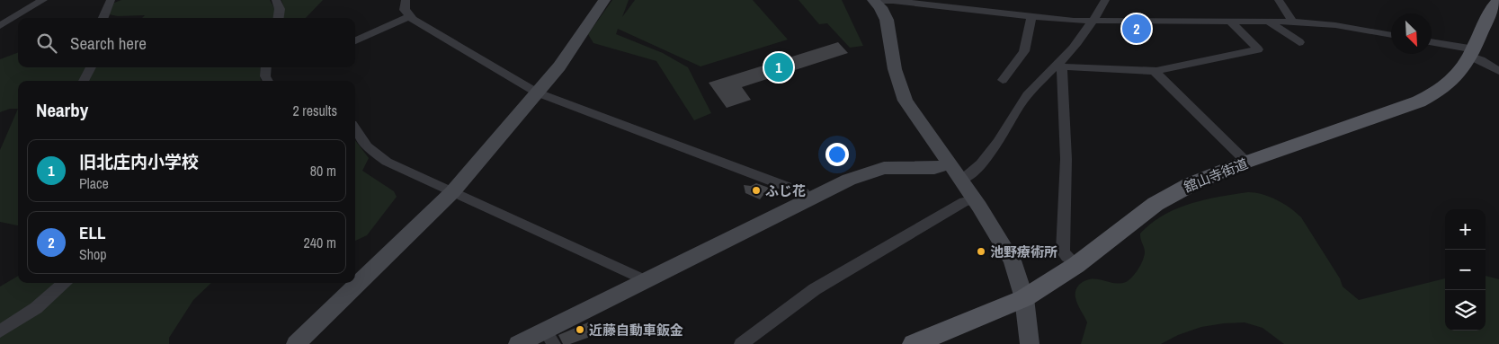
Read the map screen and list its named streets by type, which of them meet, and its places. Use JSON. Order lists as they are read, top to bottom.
{
  "streets": {
    "main road": ["舘山寺街道"]
  },
  "places": ["ふじ花", "池野療術所", "近藤自動車鈑金"],
  "north": "bottom right",
  "page": {
    "pins": ["2", "1"],
    "search": "Search here",
    "heading": ["Nearby", "2 results"],
    "list": [
      {
        "mark": "1",
        "name": "旧北庄内小学校",
        "note": "Place",
        "value": "80 m"
      },
      {
        "mark": "2",
        "name": "ELL",
        "note": "Shop",
        "value": "240 m"
      }
    ],
    "map_buttons": ["+", "−"]
  }
}
